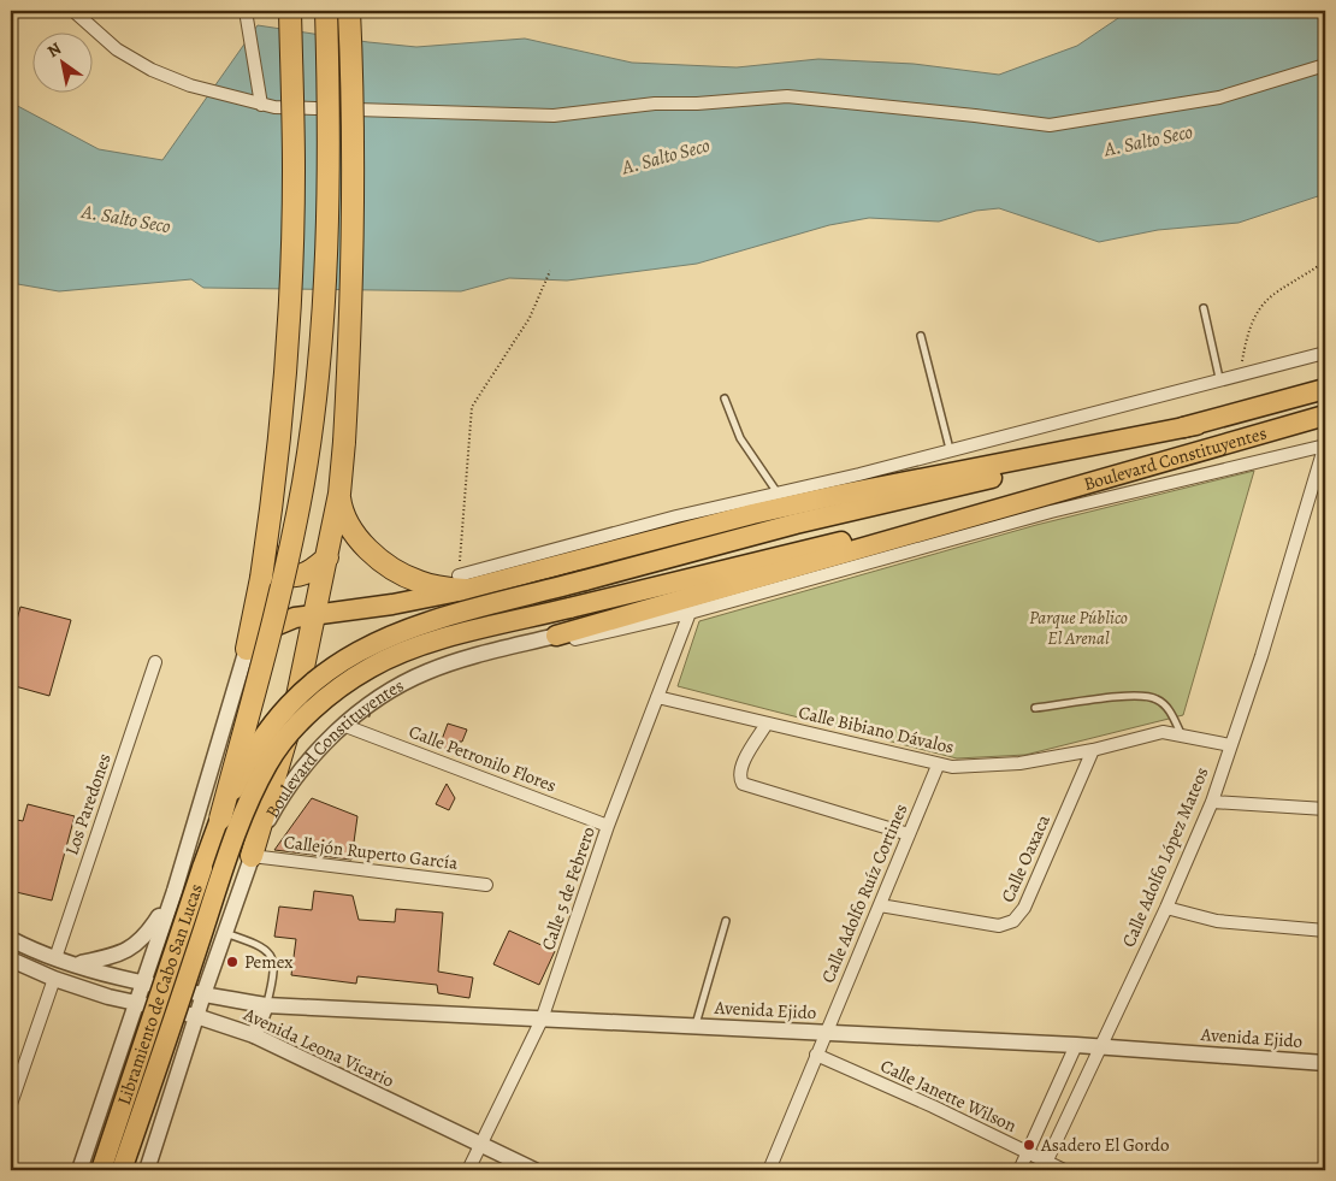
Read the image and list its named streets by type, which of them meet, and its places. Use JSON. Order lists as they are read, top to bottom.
{
  "streets": {
    "highway": ["Boulevard Constituyentes", "Libramiento de Cabo San Lucas"],
    "street": [
      "Calle Bibiano Dávalos",
      "Calle Petronilo Flores",
      "Los Paredones",
      "Callejón Ruperto García",
      "Calle Adolfo López Mateos",
      "Calle Oaxaca",
      "Calle 5 de Febrero",
      "Calle Adolfo Ruíz Cortines",
      "Avenida Ejido",
      "Avenida Leona Vicario",
      "Calle Janette Wilson"
    ]
  },
  "crossings": [
    ["Boulevard Constituyentes", "Calle Petronilo Flores"],
    ["Boulevard Constituyentes", "Callejón Ruperto García"],
    ["Boulevard Constituyentes", "Libramiento de Cabo San Lucas"],
    ["Boulevard Constituyentes", "Avenida Ejido"],
    ["Boulevard Constituyentes", "Avenida Leona Vicario"],
    ["Calle Bibiano Dávalos", "Calle Adolfo López Mateos"],
    ["Calle Bibiano Dávalos", "Calle Oaxaca"],
    ["Calle Bibiano Dávalos", "Calle 5 de Febrero"],
    ["Calle Bibiano Dávalos", "Calle Adolfo Ruíz Cortines"],
    ["Calle Petronilo Flores", "Calle 5 de Febrero"],
    ["Calle Adolfo López Mateos", "Avenida Ejido"],
    ["Calle Adolfo López Mateos", "Calle Janette Wilson"],
    ["Calle Oaxaca", "Calle Adolfo Ruíz Cortines"],
    ["Calle 5 de Febrero", "Avenida Ejido"],
    ["Calle 5 de Febrero", "Avenida Leona Vicario"],
    ["Calle Adolfo Ruíz Cortines", "Avenida Ejido"],
    ["Calle Adolfo Ruíz Cortines", "Calle Janette Wilson"]
  ],
  "water": ["A. Salto Seco"],
  "parks": ["Parque Público El Arenal"],
  "places": ["Pemex", "Asadero El Gordo"],
  "north": "top left"
}
